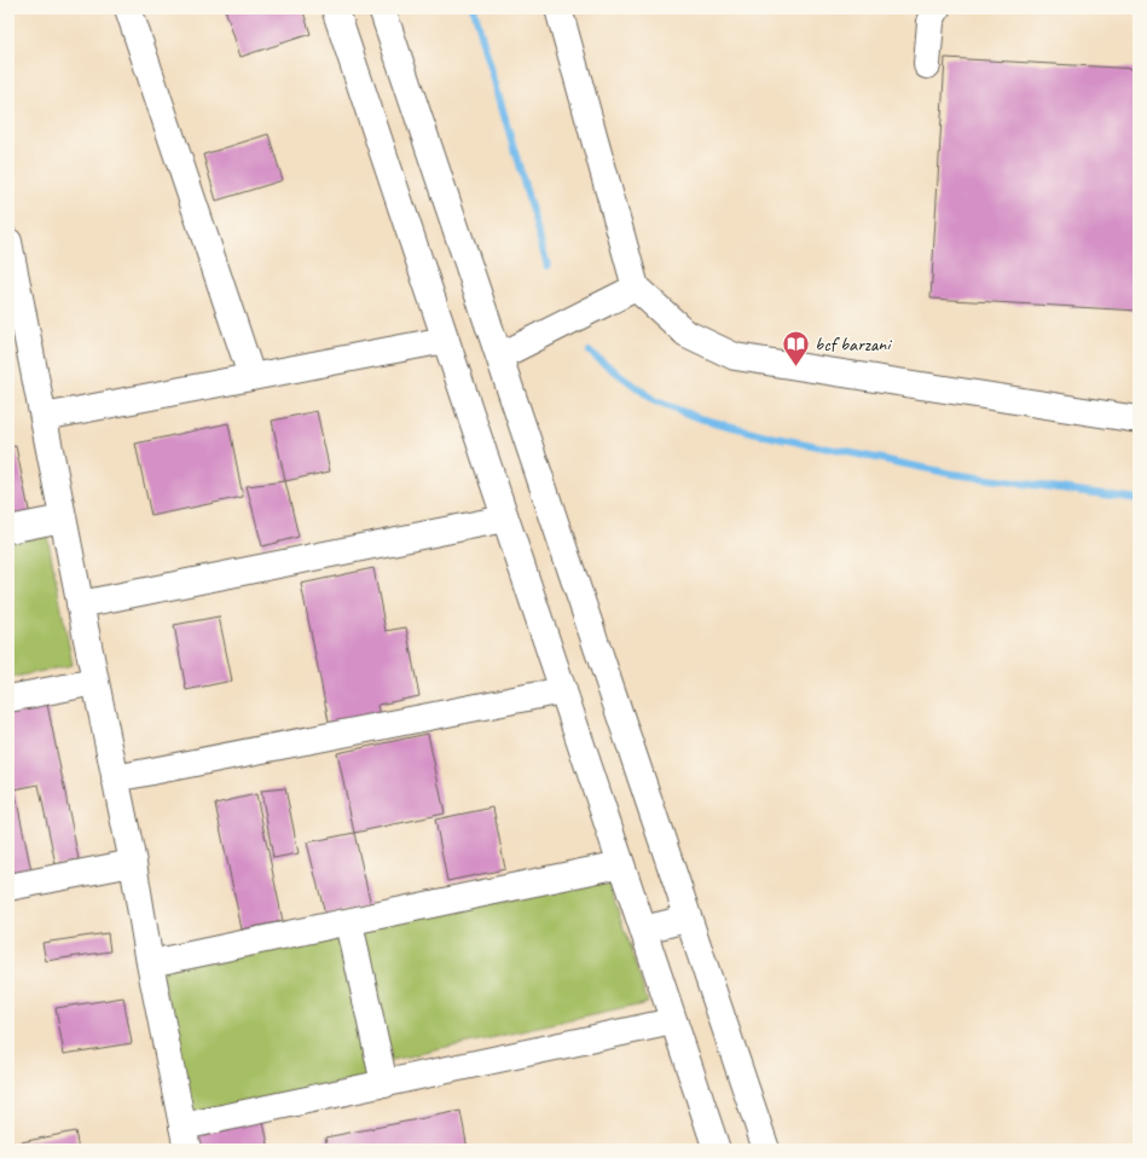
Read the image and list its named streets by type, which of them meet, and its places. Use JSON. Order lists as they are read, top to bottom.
{
  "places": {
    "library": ["bcf barzani"]
  }
}
